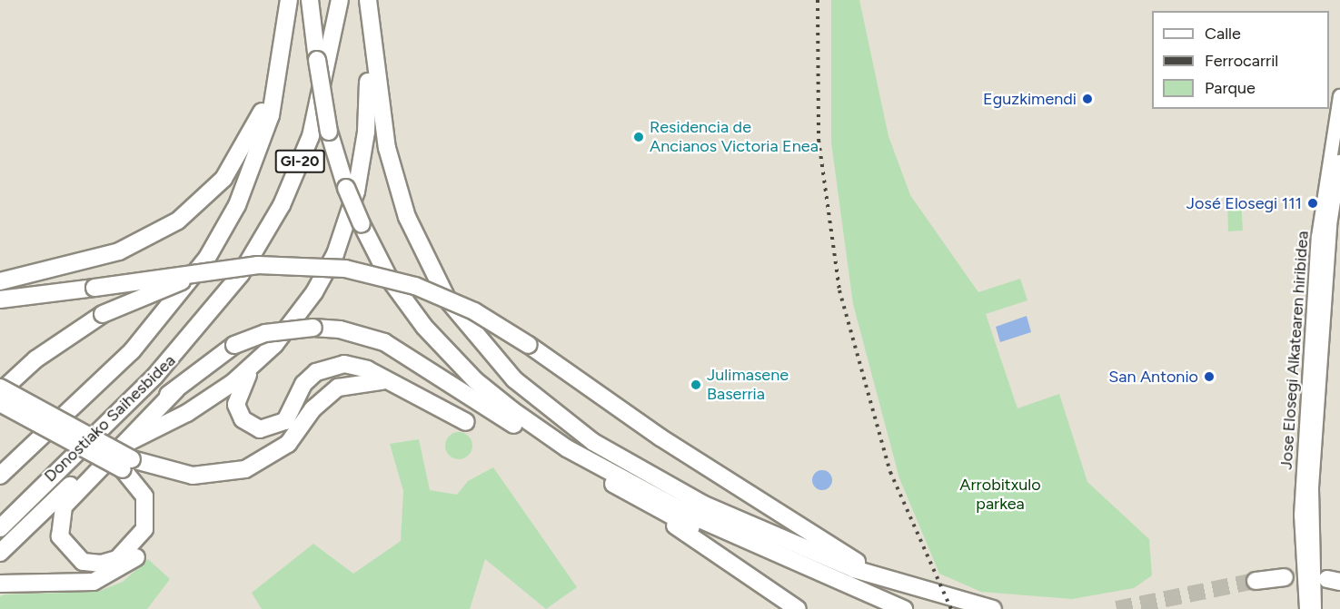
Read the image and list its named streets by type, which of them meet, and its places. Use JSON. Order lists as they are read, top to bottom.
{
  "streets": {
    "highway": ["GI-20", "Donostiako Saihesbidea"],
    "main road": ["Jose Elosegi Alkatearen hiribidea"]
  },
  "crossings": [
    ["GI-20", "Donostiako Saihesbidea"]
  ],
  "parks": ["Arrobitxulo parkea"],
  "places": [
    "Eguzkimendi",
    "Residencia de Ancianos Victoria Enea",
    "José Elosegi 111",
    "San Antonio",
    "Julimasene Baserria"
  ],
  "legend": ["Calle", "Ferrocarril", "Parque"]
}
